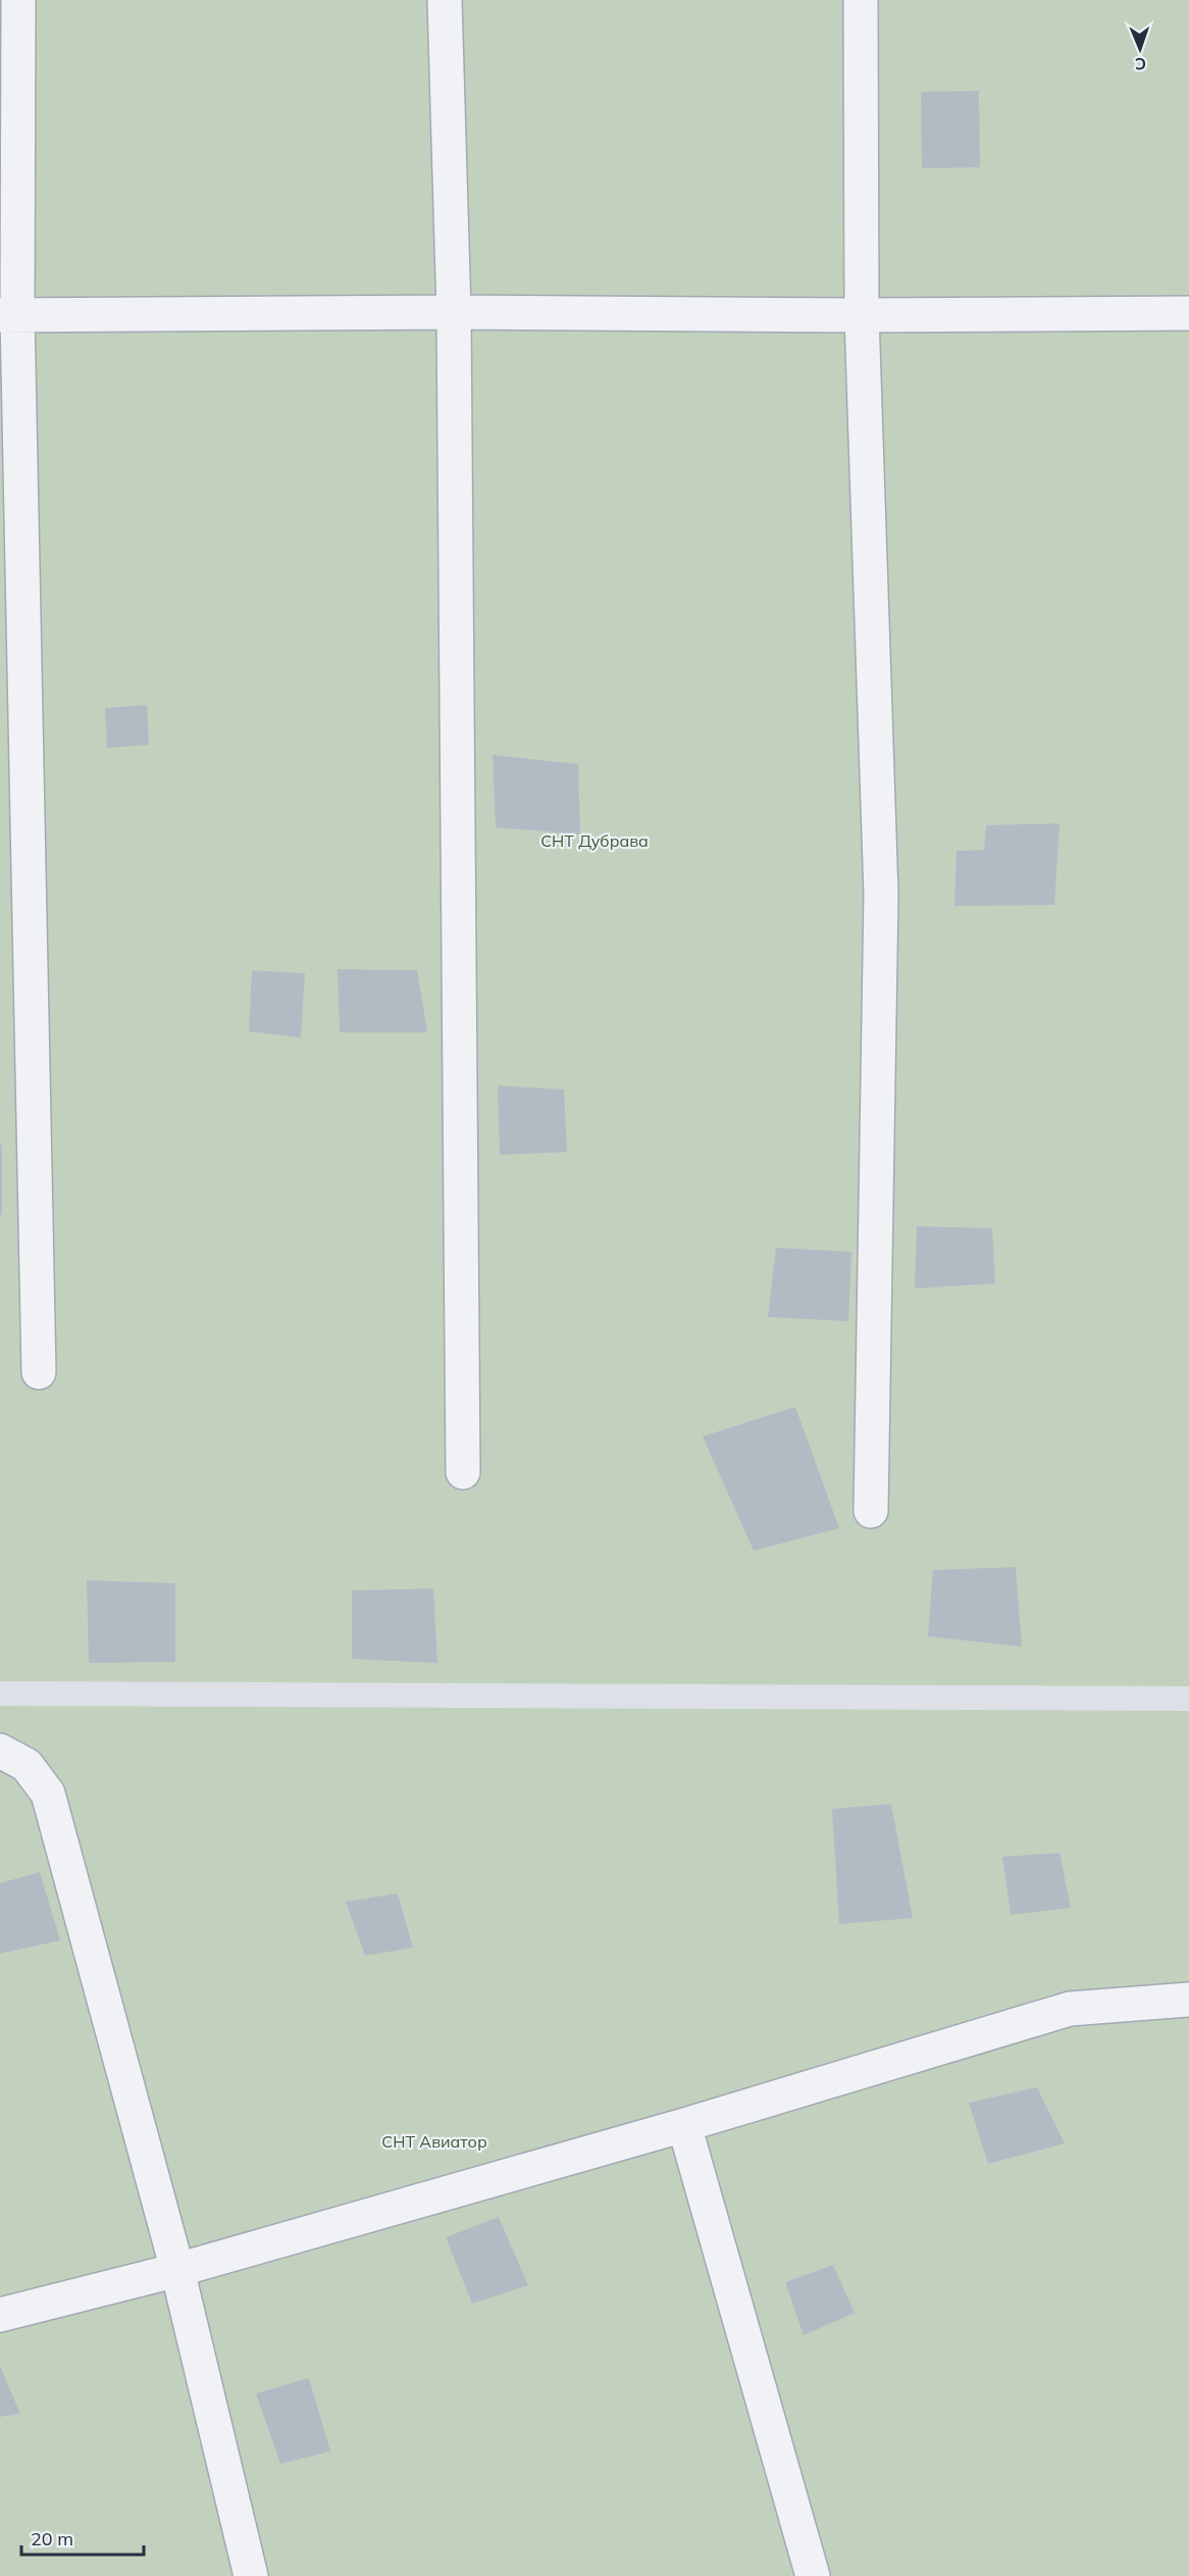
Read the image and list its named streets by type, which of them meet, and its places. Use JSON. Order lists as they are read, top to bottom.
{
  "parks": ["СНТ Дубрава", "СНТ Авиатор"],
  "scale_bar": "20 m",
  "north": "bottom"
}
